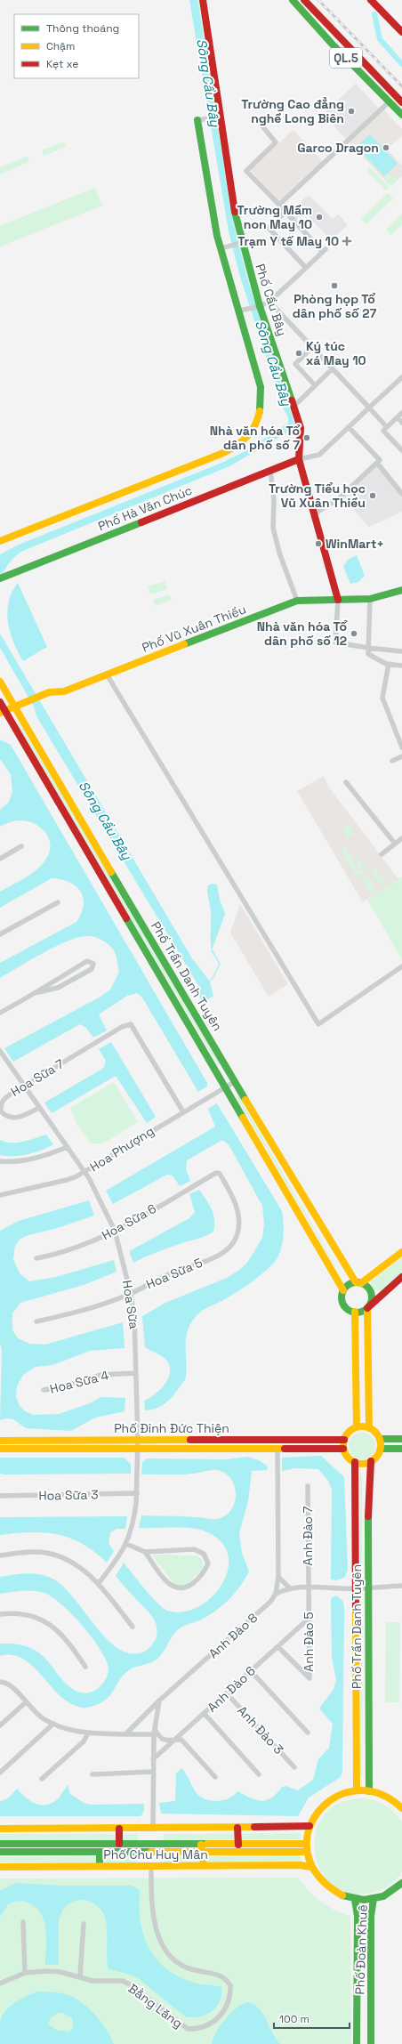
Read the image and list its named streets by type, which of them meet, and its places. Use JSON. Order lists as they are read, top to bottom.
{
  "streets": {
    "main road": [
      "QL.5",
      "Phố Cầu Bây",
      "Phố Hà Văn Chúc",
      "Phố Vũ Xuân Thiều",
      "Phố Trần Danh Tuyên",
      "Phố Đinh Đức Thiện",
      "Phố Chu Huy Mân",
      "Phố Đoàn Khuê"
    ],
    "street": [
      "Hoa Sữa 7",
      "Hoa Phượng",
      "Hoa Sữa 6",
      "Hoa Sữa 5",
      "Hoa Sữa",
      "Hoa Sữa 4",
      "Hoa Sữa 3",
      "Anh Đào 7",
      "Anh Đào 8",
      "Anh Đào 5",
      "Anh Đào 6",
      "Anh Đào 3",
      "Bằng Lăng"
    ]
  },
  "crossings": [
    ["Phố Cầu Bây", "Phố Hà Văn Chúc"],
    ["Phố Cầu Bây", "Phố Vũ Xuân Thiều"],
    ["Phố Vũ Xuân Thiều", "Phố Trần Danh Tuyên"],
    ["Phố Trần Danh Tuyên", "Hoa Phượng"],
    ["Phố Trần Danh Tuyên", "Phố Đinh Đức Thiện"],
    ["Hoa Sữa 7", "Hoa Phượng"],
    ["Hoa Sữa 7", "Hoa Sữa"],
    ["Hoa Phượng", "Hoa Sữa"],
    ["Hoa Sữa 6", "Hoa Sữa 5"],
    ["Hoa Sữa 6", "Hoa Sữa"],
    ["Hoa Sữa 5", "Hoa Sữa"],
    ["Hoa Sữa", "Hoa Sữa 4"],
    ["Hoa Sữa", "Phố Đinh Đức Thiện"],
    ["Hoa Sữa", "Hoa Sữa 3"],
    ["Anh Đào 7", "Anh Đào 5"],
    ["Anh Đào 5", "Anh Đào 6"],
    ["Anh Đào 6", "Anh Đào 3"],
    ["Phố Chu Huy Mân", "Bằng Lăng"]
  ],
  "water": ["Sông Cầu Bây"],
  "places": {
    "other": [
      "Trường Cao đẳng nghề Long Biên",
      "Garco Dragon",
      "Trường Mầm non May 10",
      "Phòng họp Tổ dân phố số 27",
      "Ký túc xá May 10",
      "Nhà văn hóa Tổ dân phố số 7",
      "Trường Tiểu học Vũ Xuân Thiều",
      "WinMart+",
      "Nhà văn hóa Tổ dân phố số 12"
    ],
    "health": ["Trạm Y tế May 10"]
  },
  "legend": ["Thông thoáng", "Chậm", "Kẹt xe"],
  "scale_bar": "100 m"
}
